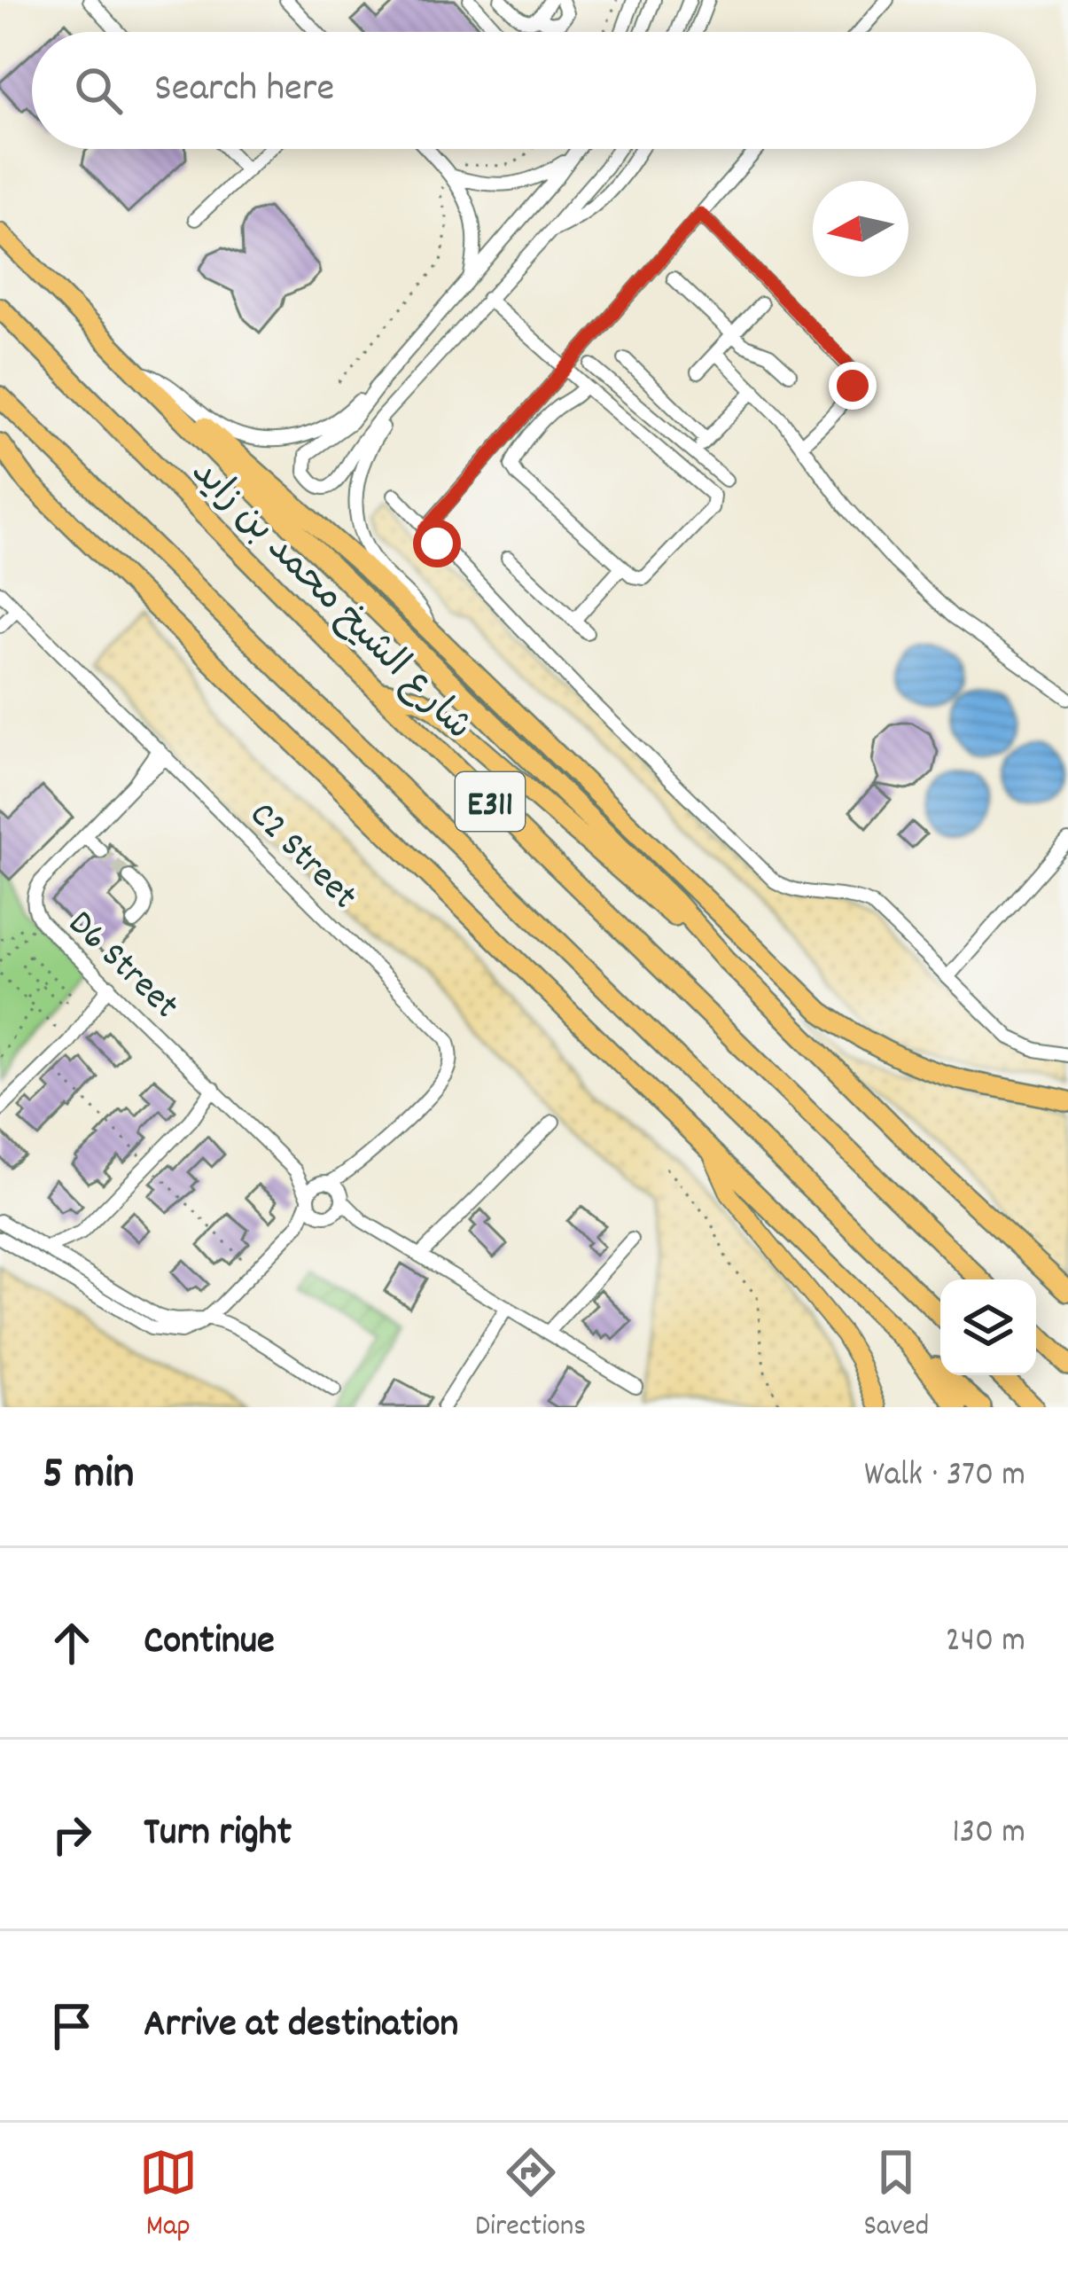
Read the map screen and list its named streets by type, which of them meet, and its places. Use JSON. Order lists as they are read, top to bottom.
{
  "streets": {
    "highway": ["شارع الشيخ محمد بن زايد", "E311"],
    "street": ["C2 Street", "D6 Street"]
  },
  "crossings": [
    ["C2 Street", "D6 Street"]
  ],
  "north": "left",
  "page": {
    "search": "Search here",
    "heading": ["5 min", "Walk · 370 m"],
    "list": [
      ["Continue", "240 m"],
      ["Turn right", "130 m"],
      "Arrive at destination"
    ],
    "nav": ["Map", "Directions", "Saved"]
  }
}
